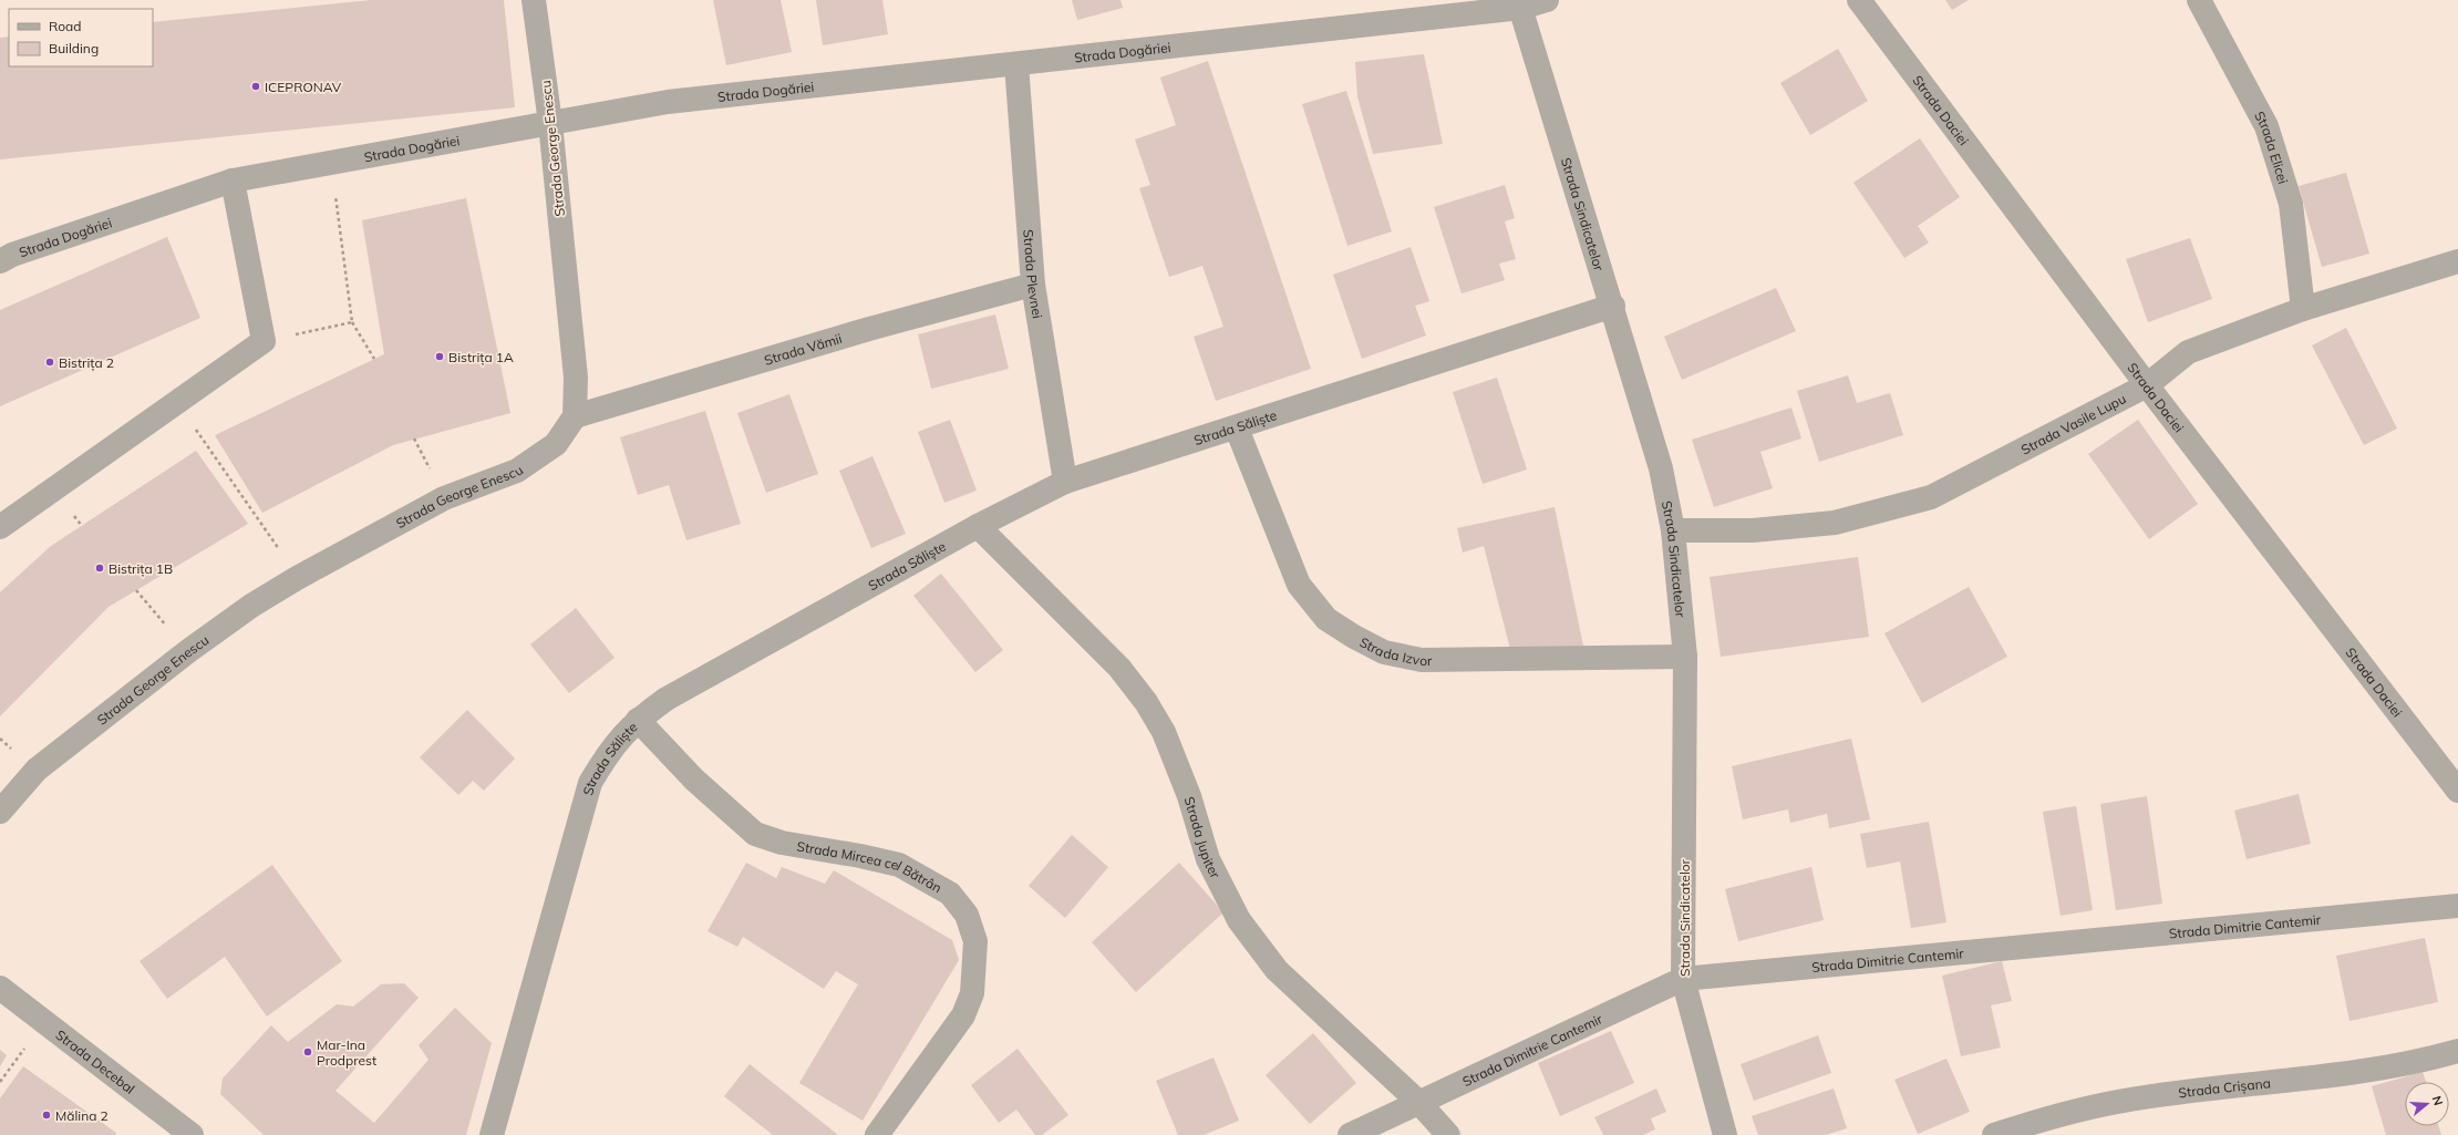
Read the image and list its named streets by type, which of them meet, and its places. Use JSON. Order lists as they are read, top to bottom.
{
  "streets": {
    "street": [
      "Strada Dogăriei",
      "Strada Daciei",
      "Strada George Enescu",
      "Strada Elicei",
      "Strada Sindicatelor",
      "Strada Plevnei",
      "Strada Vămii",
      "Strada Vasile Lupu",
      "Strada Săliște",
      "Strada Izvor",
      "Strada Jupiter",
      "Strada Mircea cel Bătrân",
      "Strada Dimitrie Cantemir",
      "Strada Decebal",
      "Strada Crișana"
    ]
  },
  "crossings": [
    ["Strada Dogăriei", "Strada George Enescu"],
    ["Strada Dogăriei", "Strada Sindicatelor"],
    ["Strada Dogăriei", "Strada Plevnei"],
    ["Strada Daciei", "Strada Vasile Lupu"],
    ["Strada George Enescu", "Strada Vămii"],
    ["Strada Elicei", "Strada Vasile Lupu"],
    ["Strada Sindicatelor", "Strada Vasile Lupu"],
    ["Strada Sindicatelor", "Strada Săliște"],
    ["Strada Sindicatelor", "Strada Izvor"],
    ["Strada Sindicatelor", "Strada Dimitrie Cantemir"],
    ["Strada Plevnei", "Strada Vămii"],
    ["Strada Plevnei", "Strada Săliște"],
    ["Strada Săliște", "Strada Izvor"],
    ["Strada Săliște", "Strada Jupiter"],
    ["Strada Săliște", "Strada Mircea cel Bătrân"],
    ["Strada Jupiter", "Strada Dimitrie Cantemir"]
  ],
  "places": [
    "ICEPRONAV",
    "Bistrița 1A",
    "Bistrița 2",
    "Bistrița 1B",
    "Mar-Ina Prodprest",
    "Mălina 2"
  ],
  "legend": ["Road", "Building"],
  "north": "right"
}
